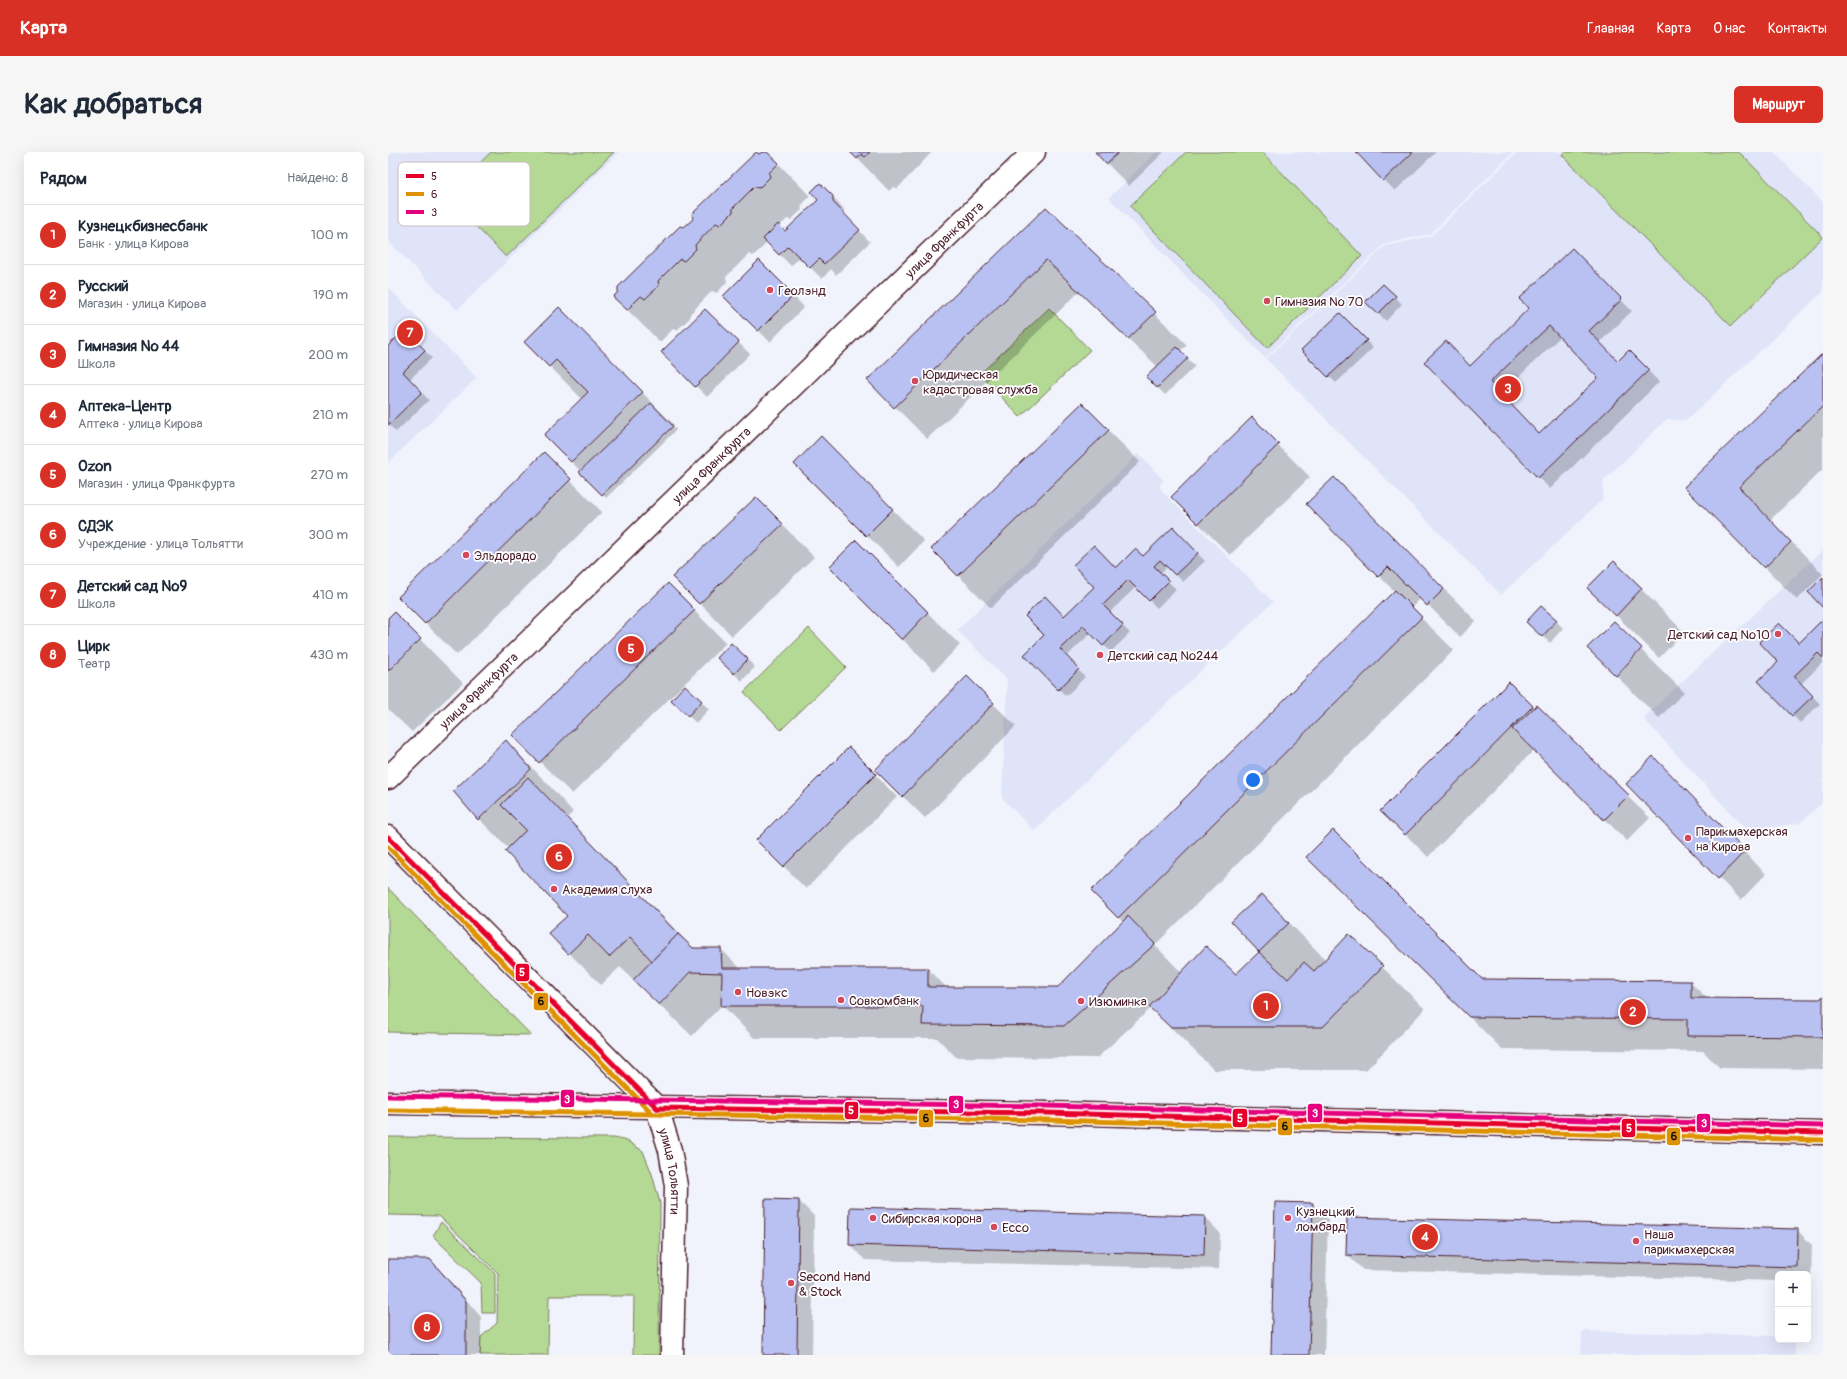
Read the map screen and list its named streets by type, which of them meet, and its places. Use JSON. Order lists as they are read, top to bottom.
{
  "streets": {
    "main road": ["улица Франкфурта", "улица Тольятти"]
  },
  "places": [
    "Геолэнд",
    "Гимназия № 70",
    "Юридическая кадастровая служба",
    "Эльдорадо",
    "Детский сад №10",
    "Детский сад №244",
    "Парикмахерская на Кирова",
    "Академия слуха",
    "Новэкс",
    "Совкомбанк",
    "Изюминка",
    "Сибирская корона",
    "Кузнецкий ломбард",
    "Ecco",
    "Наша парикмахерская",
    "Second Hand & Stock"
  ],
  "lines": ["transit line 5", "transit line 6", "transit line 3"],
  "legend": ["5", "6", "3"],
  "page": {
    "header": "Карта",
    "nav": [
      "Главная",
      "Карта",
      "О нас",
      "Контакты"
    ],
    "buttons": "Маршрут",
    "title": "Как добраться",
    "heading": ["Рядом", "Найдено: 8"],
    "list": [
      {
        "mark": "1",
        "name": "Кузнецкбизнесбанк",
        "note": "Банк · улица Кирова",
        "value": "100 m"
      },
      {
        "mark": "2",
        "name": "Русский",
        "note": "Магазин · улица Кирова",
        "value": "190 m"
      },
      {
        "mark": "3",
        "name": "Гимназия № 44",
        "note": "Школа",
        "value": "200 m"
      },
      {
        "mark": "4",
        "name": "Аптека-Центр",
        "note": "Аптека · улица Кирова",
        "value": "210 m"
      },
      {
        "mark": "5",
        "name": "Ozon",
        "note": "Магазин · улица Франкфурта",
        "value": "270 m"
      },
      {
        "mark": "6",
        "name": "СДЭК",
        "note": "Учреждение · улица Тольятти",
        "value": "300 m"
      },
      {
        "mark": "7",
        "name": "Детский сад №9",
        "note": "Школа",
        "value": "410 m"
      },
      {
        "mark": "8",
        "name": "Цирк",
        "note": "Театр",
        "value": "430 m"
      }
    ],
    "pins": [
      "7",
      "3",
      "5",
      "6",
      "1",
      "2",
      "4",
      "8"
    ],
    "map_buttons": ["+", "−"]
  }
}
